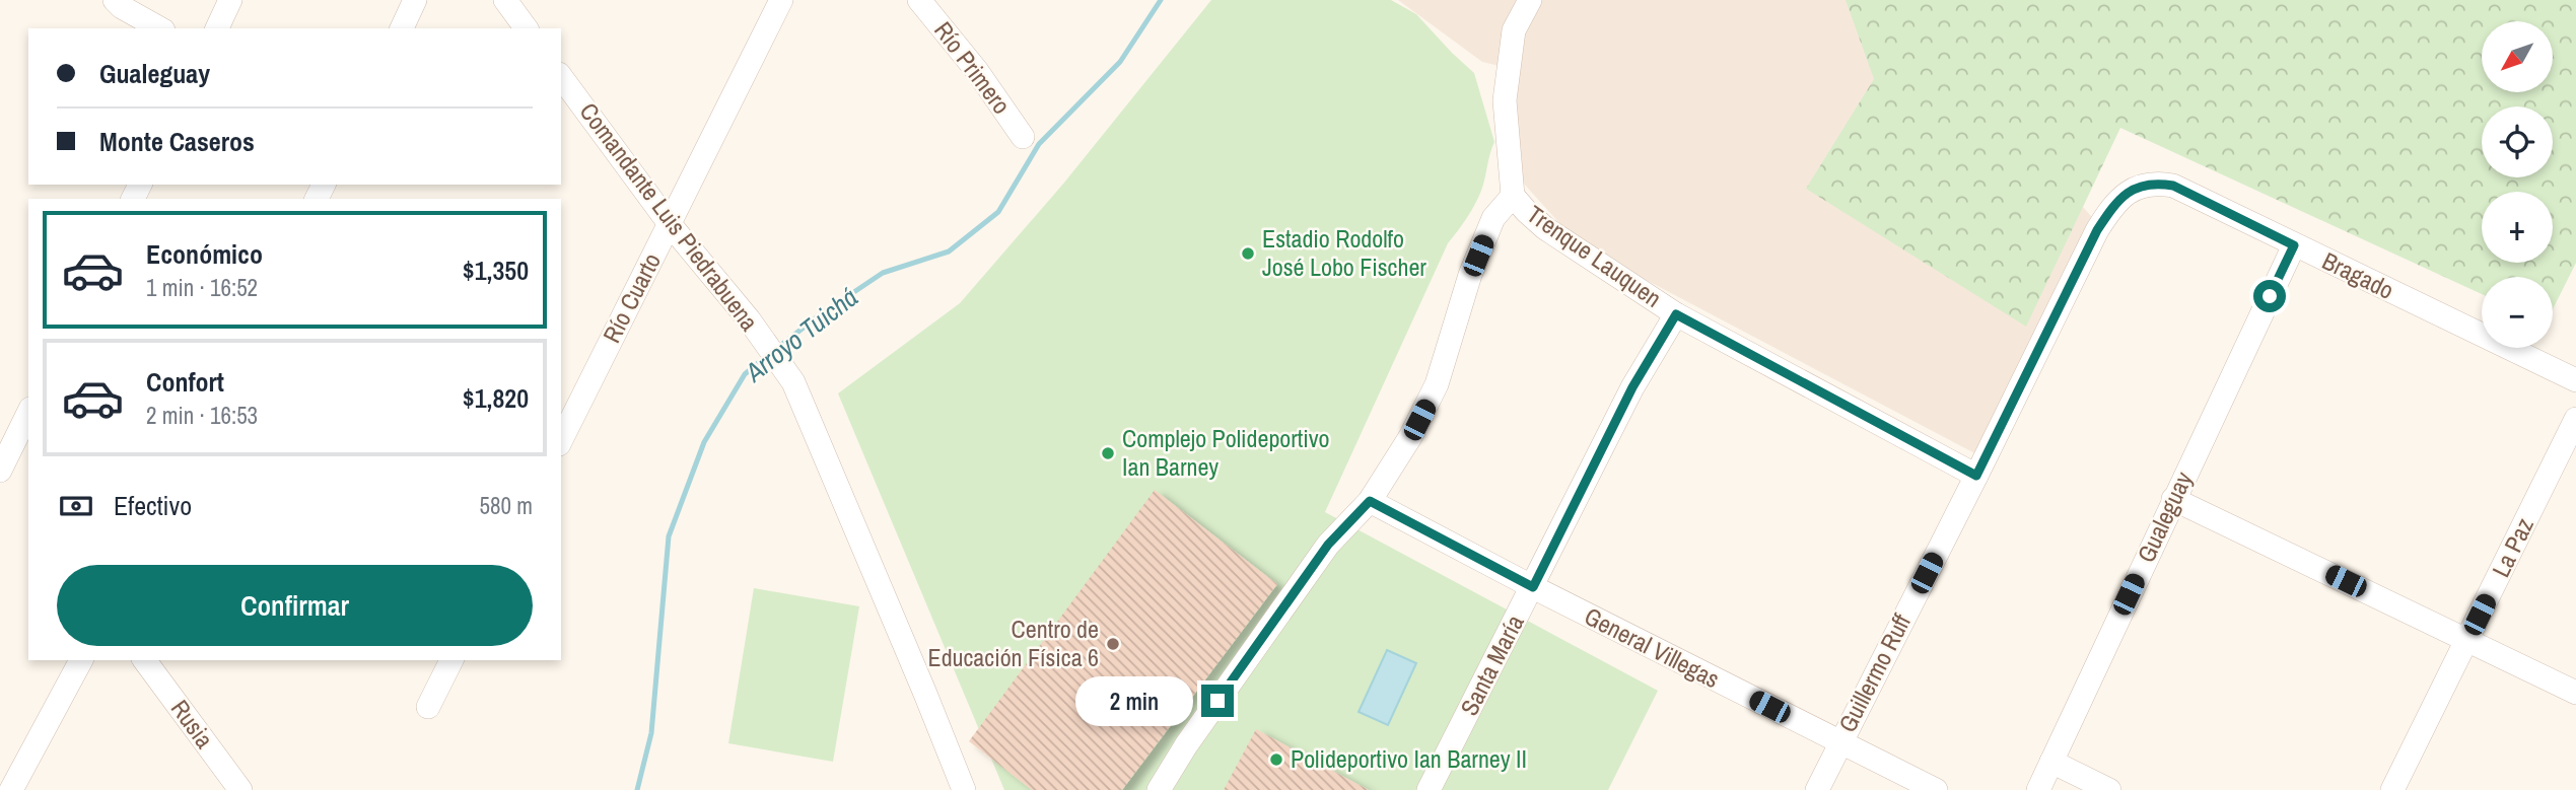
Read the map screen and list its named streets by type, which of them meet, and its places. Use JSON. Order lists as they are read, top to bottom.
{
  "streets": {
    "street": [
      "Río Primero",
      "Comandante Luis Piedrabuena",
      "Trenque Lauquen",
      "Bragado",
      "Río Cuarto",
      "Gualeguay",
      "La Paz",
      "General Villegas",
      "Santa María",
      "Guillermo Ruff",
      "Rusia"
    ]
  },
  "crossings": [
    ["Comandante Luis Piedrabuena", "Río Cuarto"],
    ["Trenque Lauquen", "Santa María"],
    ["Trenque Lauquen", "Guillermo Ruff"],
    ["Bragado", "Gualeguay"],
    ["Bragado", "Guillermo Ruff"],
    ["General Villegas", "Santa María"],
    ["General Villegas", "Guillermo Ruff"]
  ],
  "water": ["Arroyo Tuichá"],
  "places": [
    "Estadio Rodolfo José Lobo Fischer",
    "Complejo Polideportivo Ian Barney",
    "Centro de Educación Física 6",
    "Polideportivo Ian Barney II"
  ],
  "north": "bottom left",
  "page": {
    "map_buttons": ["+", "−"],
    "banner": ["Gualeguay", "Monte Caseros"],
    "list": [
      {
        "name": "Económico",
        "note": "1 min · 16:52",
        "value": "$1,350"
      },
      {
        "name": "Confort",
        "note": "2 min · 16:53",
        "value": "$1,820"
      }
    ],
    "pay": ["Efectivo", "580 m"],
    "buttons": "Confirmar",
    "bubble": "2 min"
  }
}
